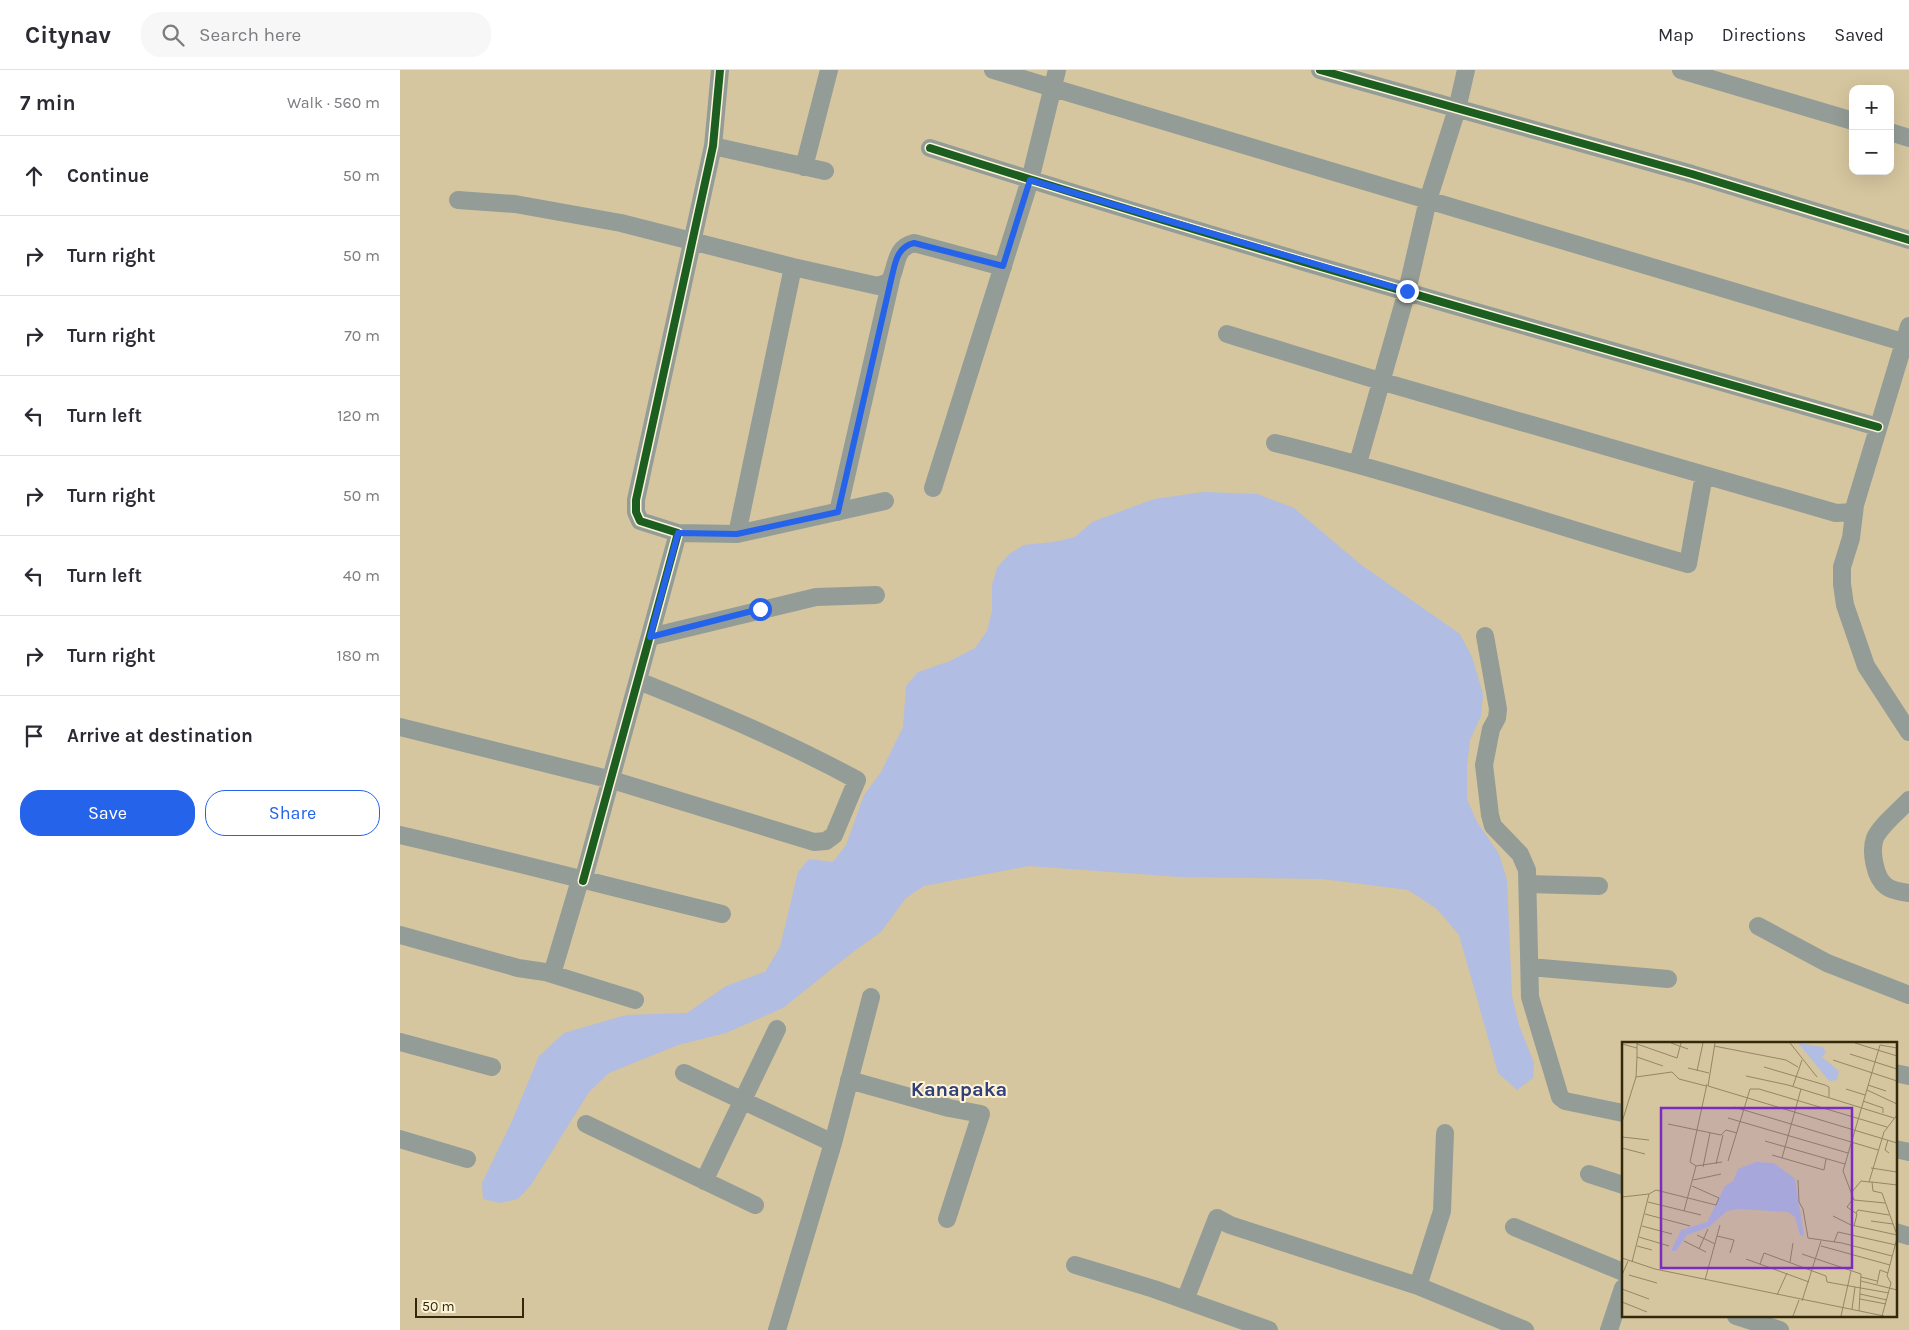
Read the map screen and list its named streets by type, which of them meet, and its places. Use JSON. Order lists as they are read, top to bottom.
{
  "districts": ["Kanapaka"],
  "scale_bar": "50 m",
  "page": {
    "header": "Citynav",
    "search": "Search here",
    "nav": ["Map", "Directions", "Saved"],
    "heading": ["7 min", "Walk · 560 m"],
    "map_buttons": ["+", "−"],
    "list": [
      ["Continue", "50 m"],
      ["Turn right", "50 m"],
      ["Turn right", "70 m"],
      ["Turn left", "120 m"],
      ["Turn right", "50 m"],
      ["Turn left", "40 m"],
      ["Turn right", "180 m"],
      "Arrive at destination"
    ],
    "buttons": ["Save", "Share"],
    "scale": "50 m"
  }
}
